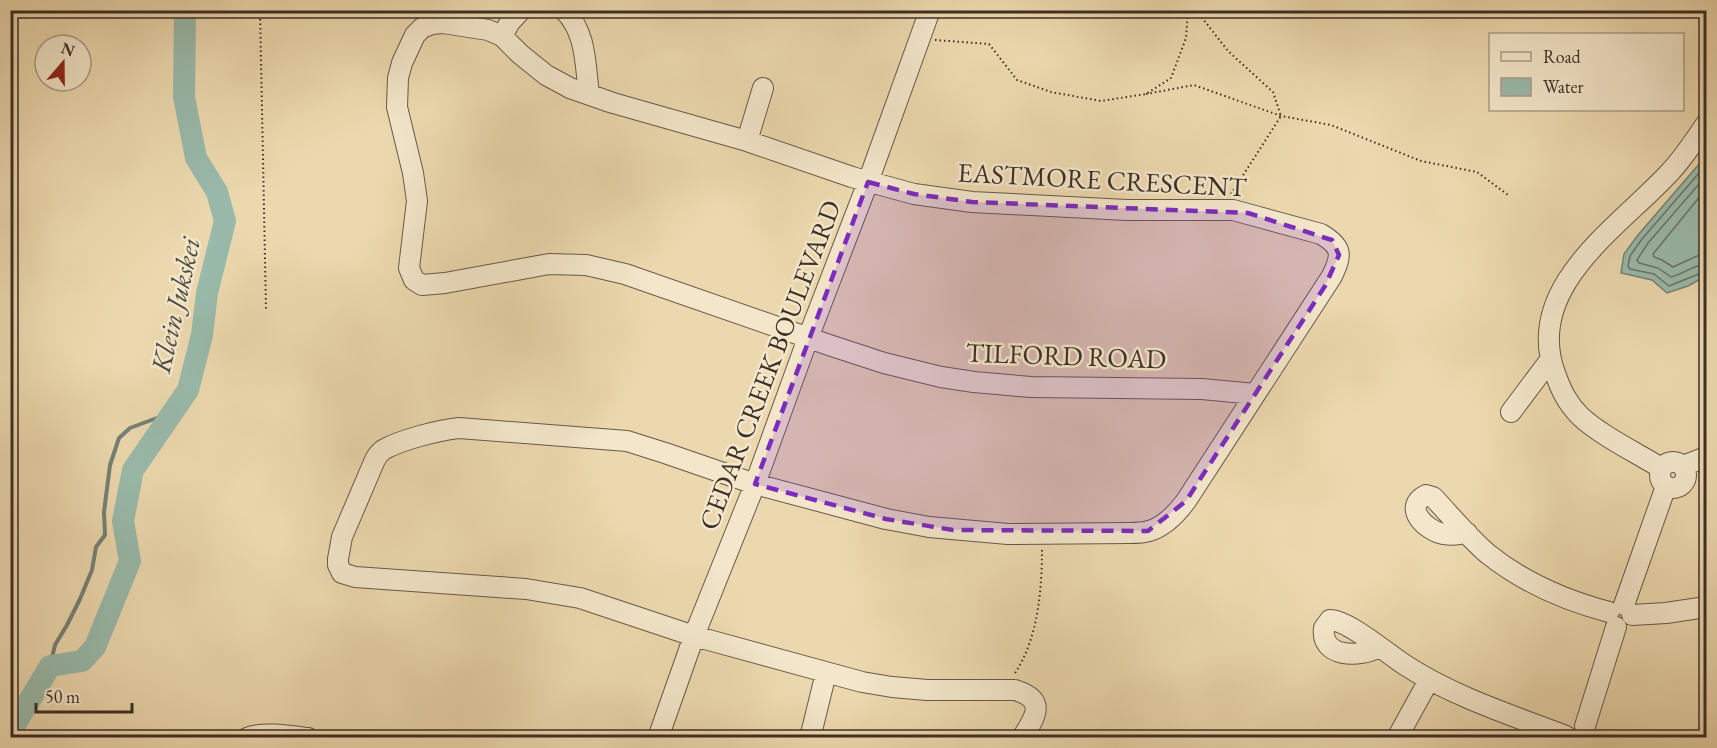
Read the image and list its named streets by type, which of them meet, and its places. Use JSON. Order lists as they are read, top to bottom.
{
  "streets": {
    "street": ["EASTMORE CRESCENT", "TILFORD ROAD", "CEDAR CREEK BOULEVARD"]
  },
  "crossings": [
    ["EASTMORE CRESCENT", "TILFORD ROAD"],
    ["EASTMORE CRESCENT", "CEDAR CREEK BOULEVARD"],
    ["TILFORD ROAD", "CEDAR CREEK BOULEVARD"]
  ],
  "water": ["Klein Jukskei"],
  "legend": ["Road", "Water"],
  "scale_bar": "50 m",
  "north": "top"
}
